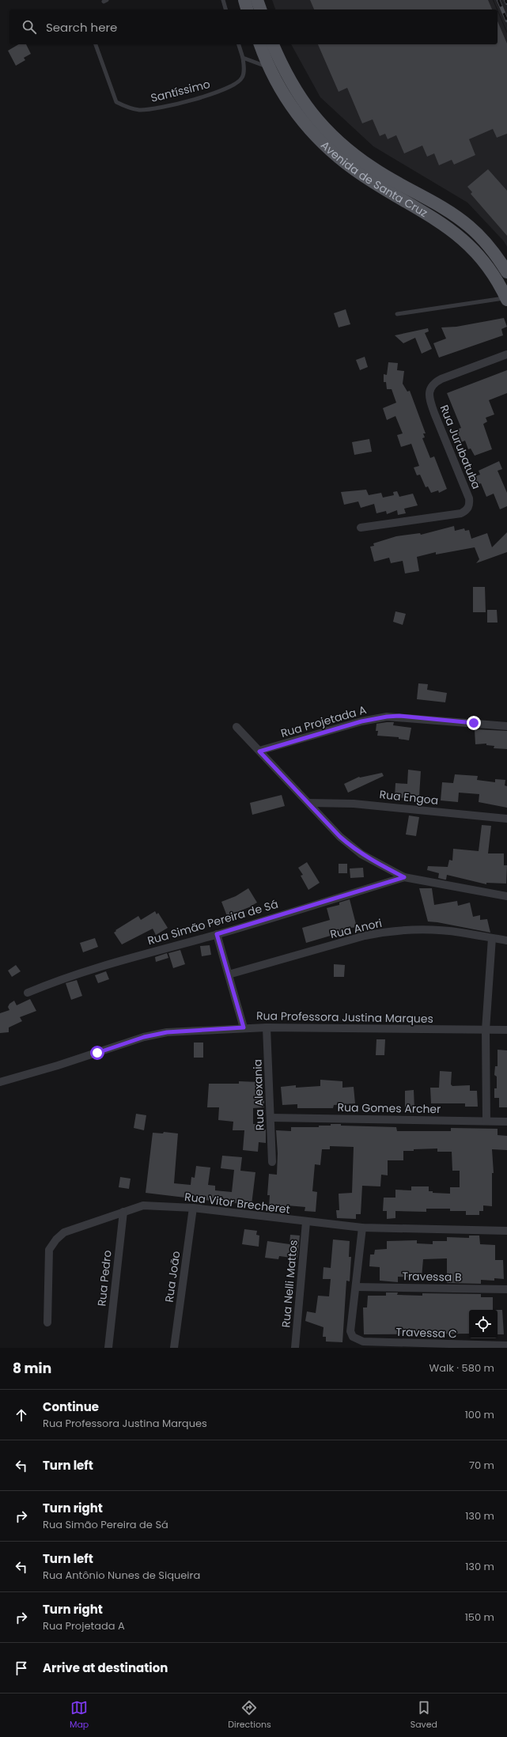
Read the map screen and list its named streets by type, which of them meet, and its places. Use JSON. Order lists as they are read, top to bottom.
{
  "streets": {
    "main road": ["Avenida de Santa Cruz"],
    "street": [
      "Rua Jurubatuba",
      "Rua Projetada A",
      "Rua Engoa",
      "Rua Simão Pereira de Sá",
      "Rua Anori",
      "Rua Professora Justina Marques",
      "Rua Alexania",
      "Rua Gomes Archer",
      "Rua Vitor Brecheret",
      "Rua João",
      "Travessa B",
      "Rua Pedro",
      "Rua Nelli Mattos",
      "Travessa C"
    ],
    "lane": ["Santíssimo"]
  },
  "crossings": [
    ["Rua Professora Justina Marques", "Rua Alexania"],
    ["Rua Alexania", "Rua Gomes Archer"],
    ["Rua Vitor Brecheret", "Rua João"],
    ["Rua Vitor Brecheret", "Rua Pedro"],
    ["Rua Vitor Brecheret", "Rua Nelli Mattos"],
    ["Travessa B", "Travessa C"]
  ],
  "page": {
    "search": "Search here",
    "heading": ["8 min", "Walk · 580 m"],
    "list": [
      ["Continue", "Rua Professora Justina Marques", "100 m"],
      ["Turn left", "70 m"],
      ["Turn right", "Rua Simão Pereira de Sá", "130 m"],
      ["Turn left", "Rua Antônio Nunes de Siqueira", "130 m"],
      ["Turn right", "Rua Projetada A", "150 m"],
      "Arrive at destination"
    ],
    "nav": ["Map", "Directions", "Saved"]
  }
}
